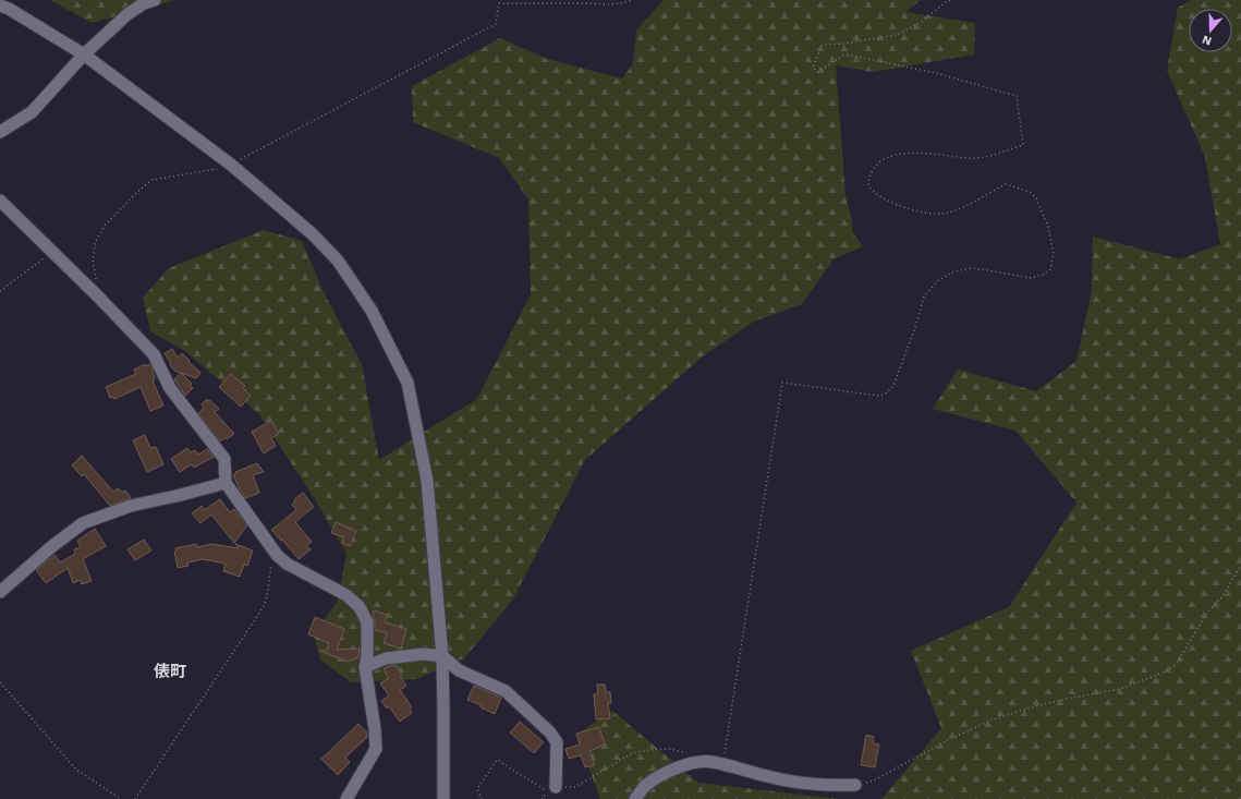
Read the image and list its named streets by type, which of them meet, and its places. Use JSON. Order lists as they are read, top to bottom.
{
  "districts": ["俵町"],
  "north": "bottom"
}
